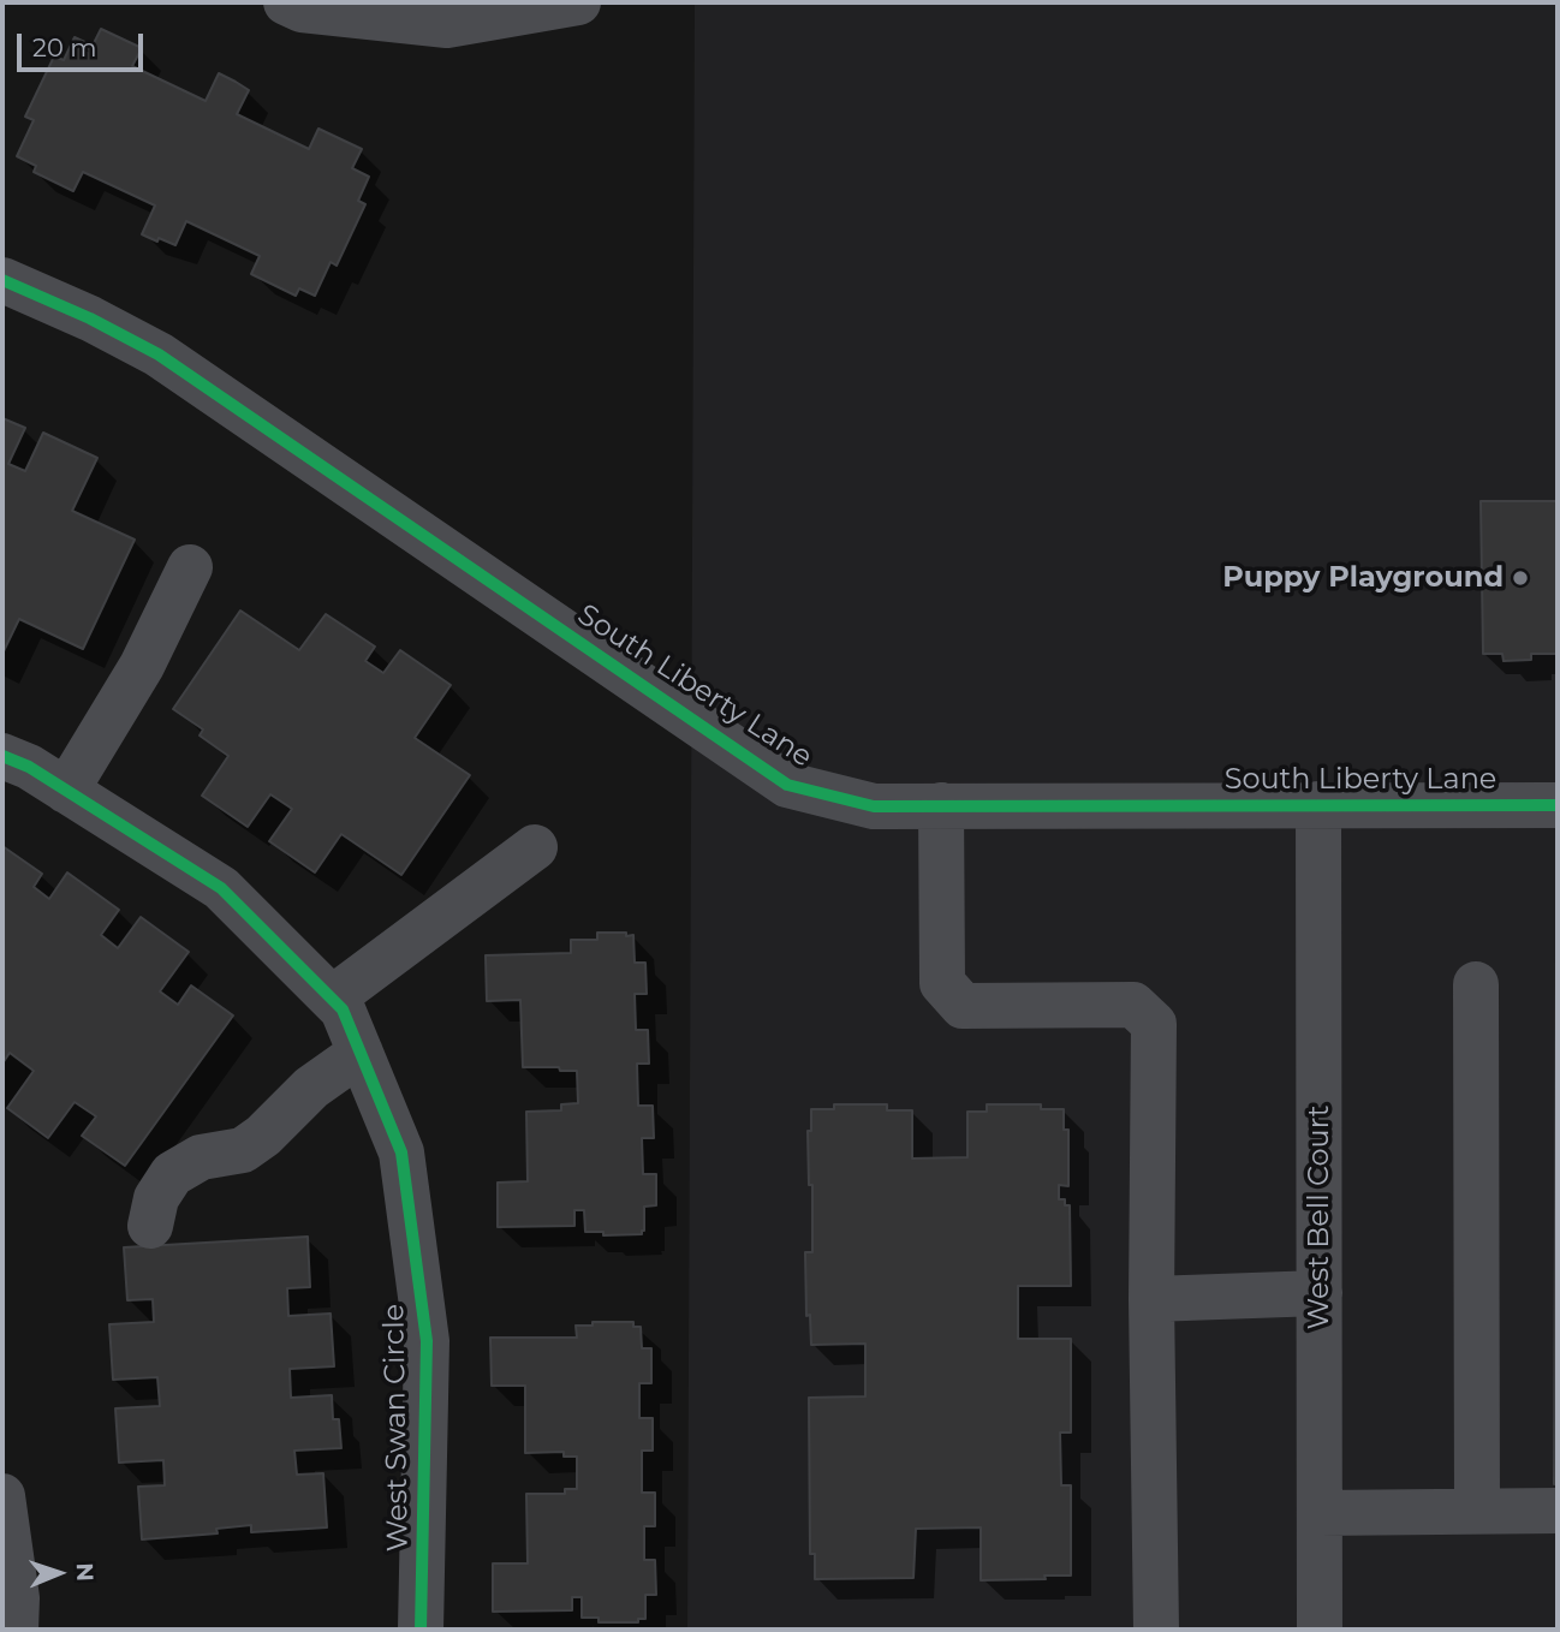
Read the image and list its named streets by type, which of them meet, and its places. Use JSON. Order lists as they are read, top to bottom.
{
  "streets": {
    "street": ["South Liberty Lane", "West Bell Court", "West Swan Circle"]
  },
  "crossings": [
    ["South Liberty Lane", "West Bell Court"]
  ],
  "places": ["Puppy Playground"],
  "scale_bar": "20 m",
  "north": "right"
}
